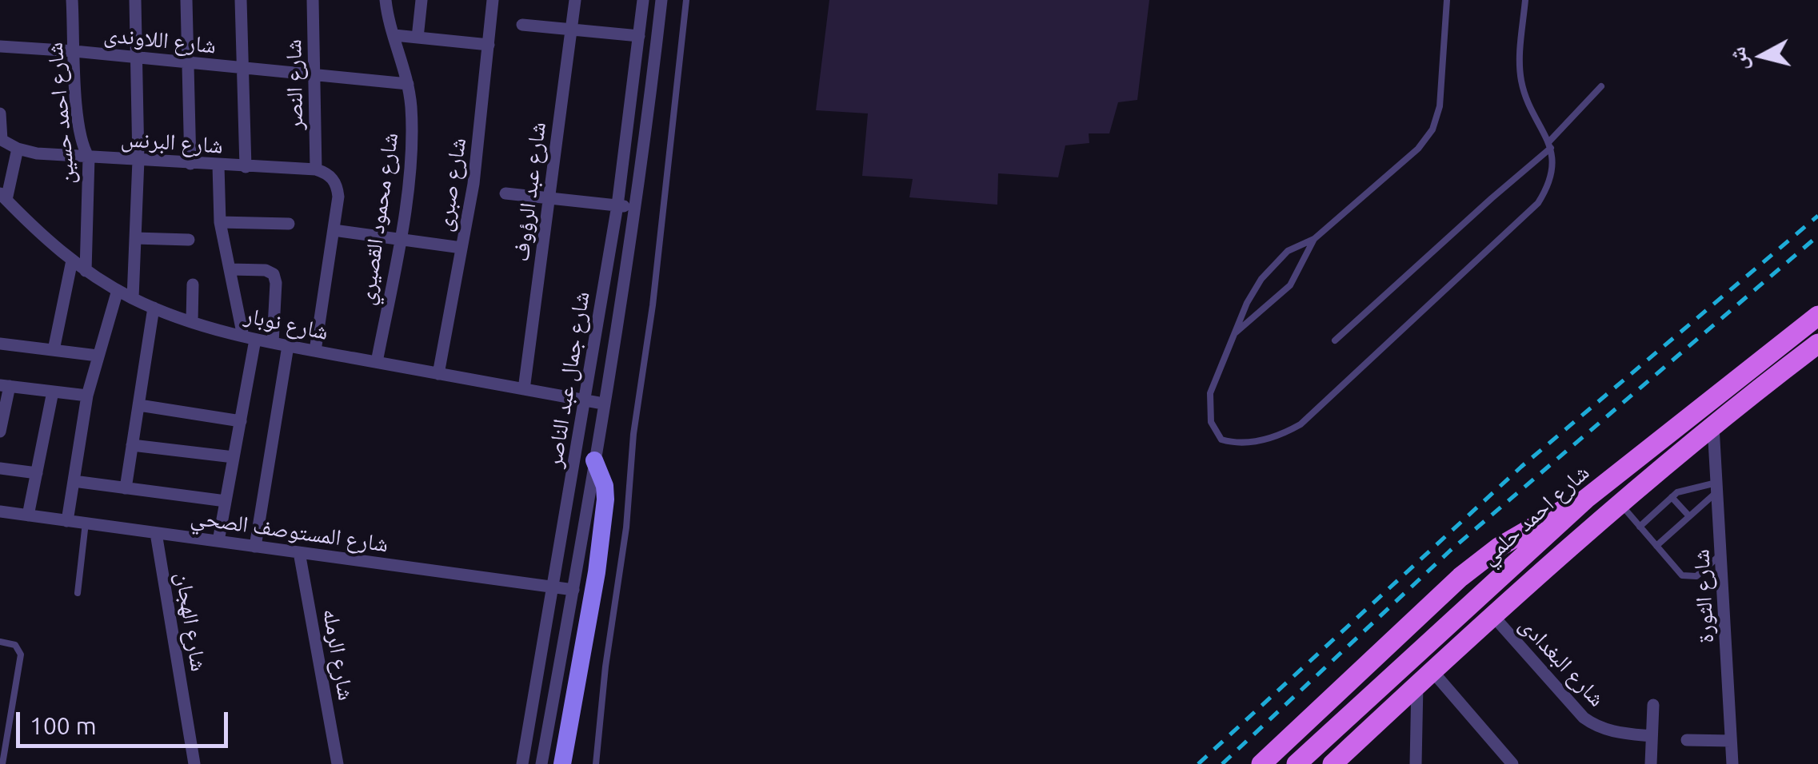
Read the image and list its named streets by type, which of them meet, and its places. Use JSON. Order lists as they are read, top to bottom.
{
  "streets": {
    "main road": ["شارع احمد حلمي"],
    "street": [
      "شارع اللاوندى",
      "شارع النصر",
      "شارع احمد حسين",
      "شارع البرنس",
      "شارع صبرى",
      "شارع عبد الرؤوف",
      "شارع محمود القصيري",
      "شارع نوبار",
      "شارع جمال عبد الناصر",
      "شارع المستوصف الصحي",
      "شارع الثورة",
      "شارع الهجان",
      "شارع الرمله",
      "شارع البغدادى"
    ]
  },
  "crossings": [
    ["شارع اللاوندى", "شارع النصر"],
    ["شارع اللاوندى", "شارع احمد حسين"],
    ["شارع اللاوندى", "شارع محمود القصيري"],
    ["شارع النصر", "شارع البرنس"],
    ["شارع احمد حسين", "شارع البرنس"],
    ["شارع احمد حسين", "شارع نوبار"],
    ["شارع صبرى", "شارع نوبار"],
    ["شارع عبد الرؤوف", "شارع نوبار"],
    ["شارع محمود القصيري", "شارع نوبار"],
    ["شارع نوبار", "شارع جمال عبد الناصر"],
    ["شارع جمال عبد الناصر", "شارع المستوصف الصحي"],
    ["شارع المستوصف الصحي", "شارع الهجان"],
    ["شارع المستوصف الصحي", "شارع الرمله"]
  ],
  "scale_bar": "100 m",
  "north": "left"
}
